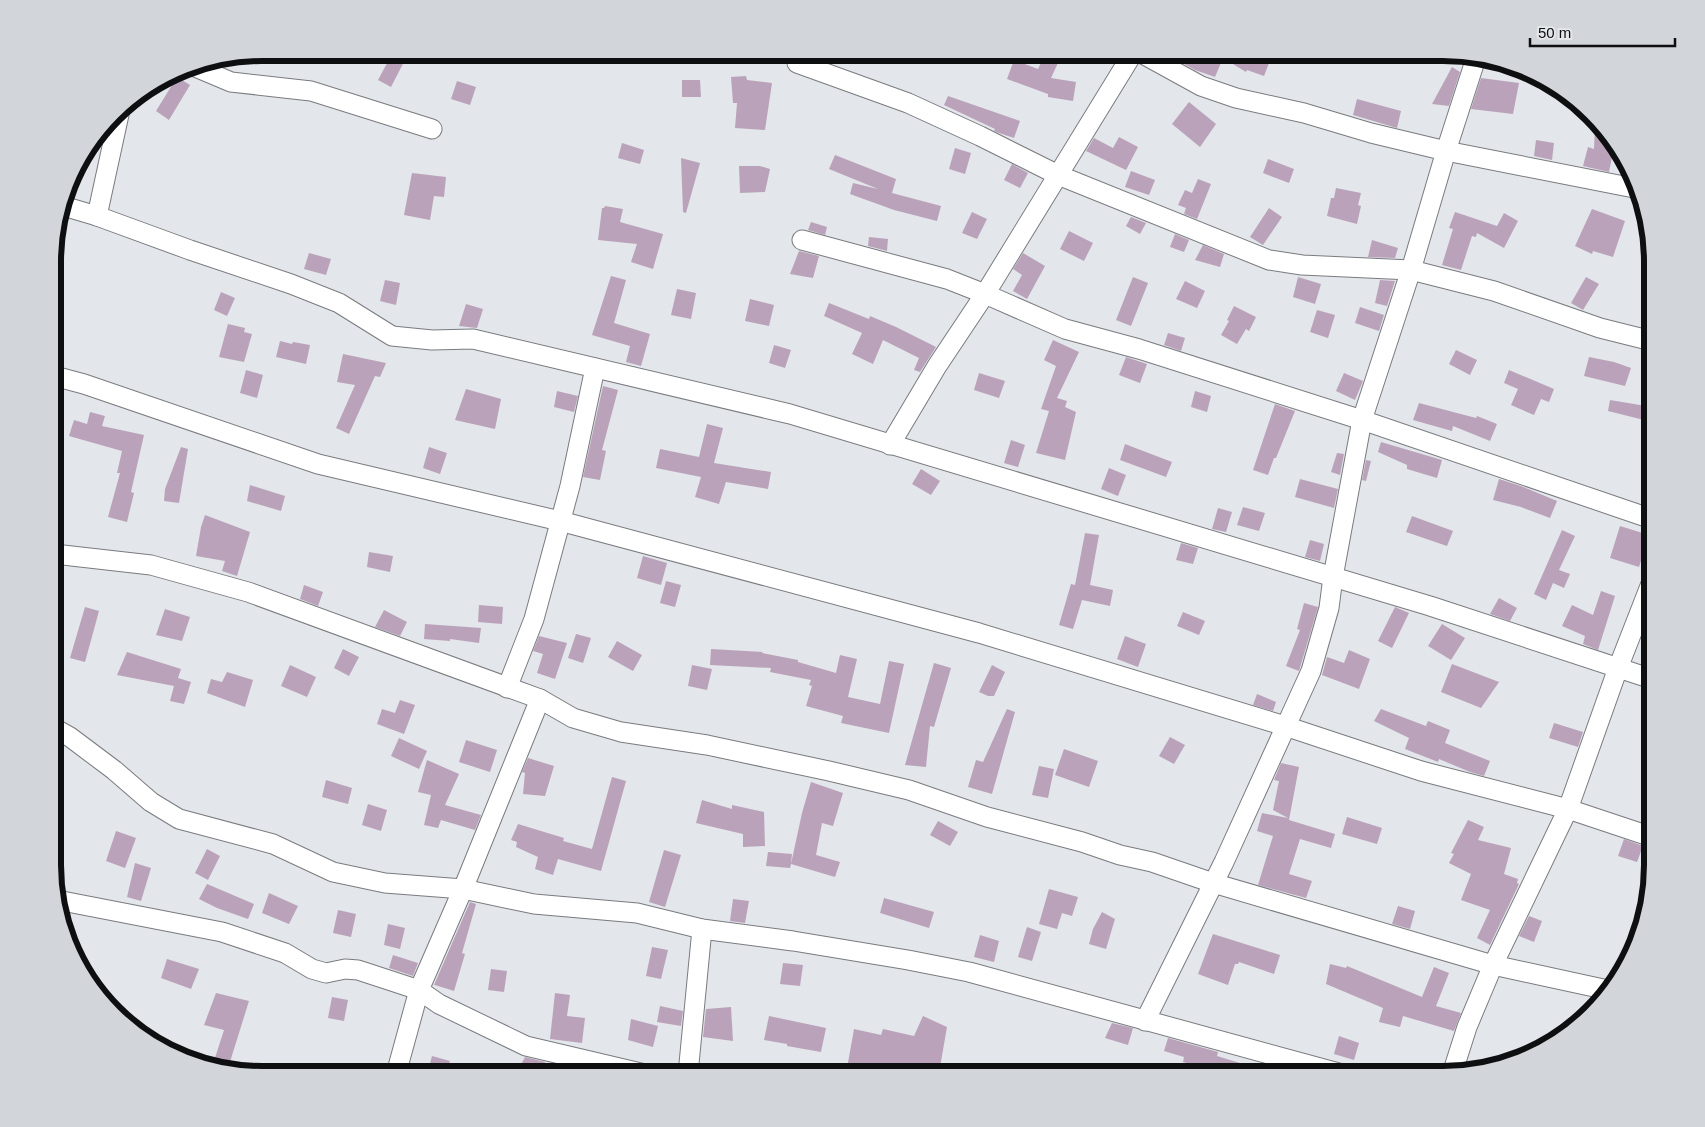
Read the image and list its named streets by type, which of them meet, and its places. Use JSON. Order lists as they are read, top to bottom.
{
  "scale_bar": "50 m"
}
